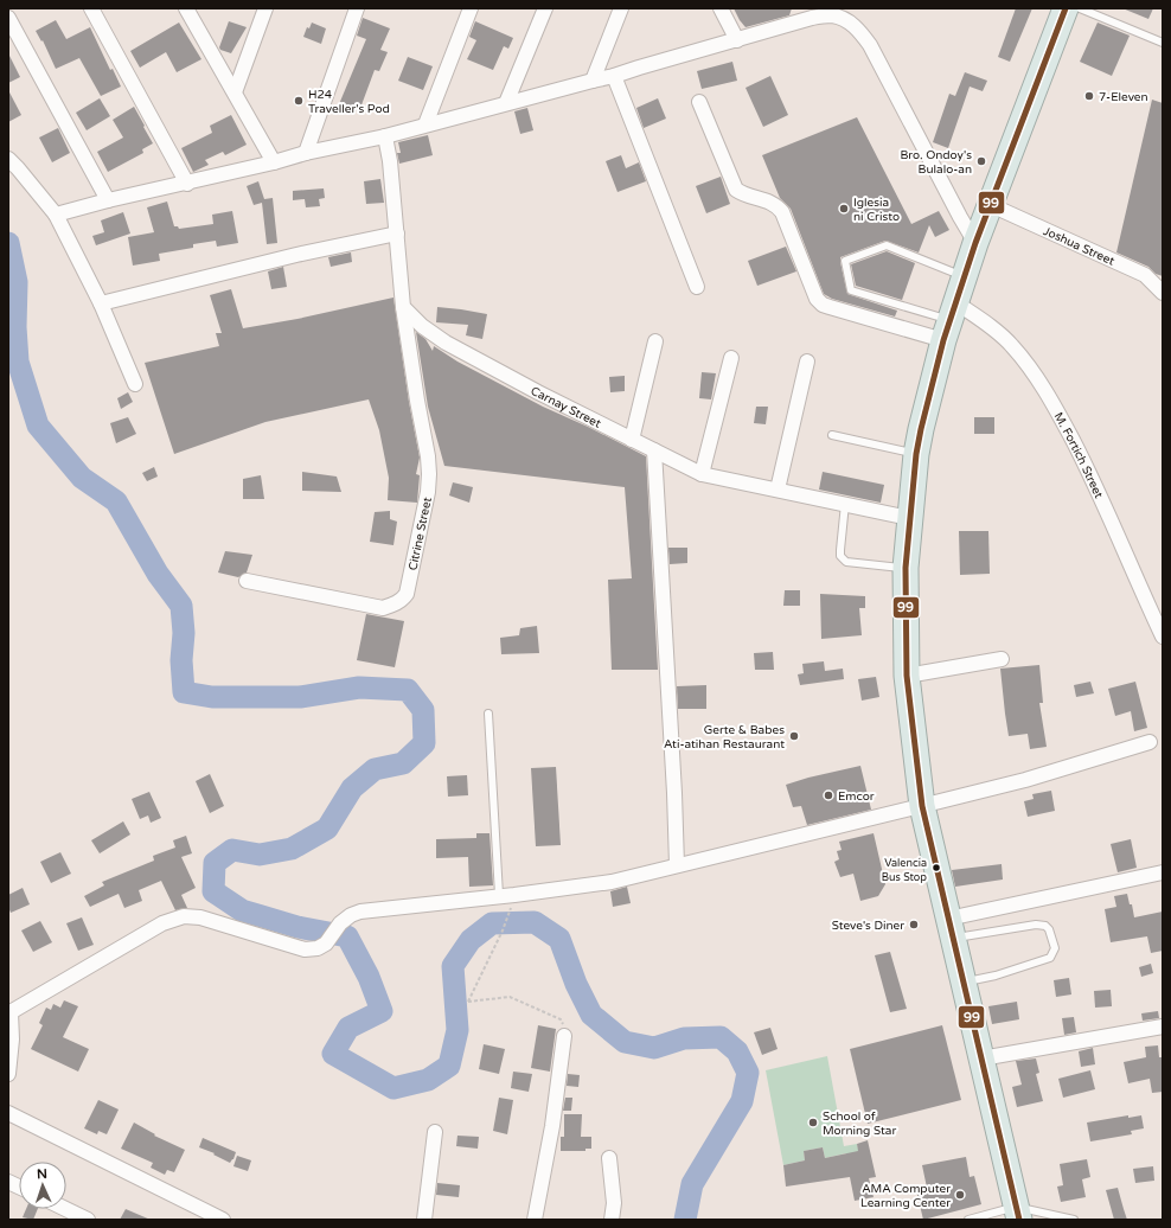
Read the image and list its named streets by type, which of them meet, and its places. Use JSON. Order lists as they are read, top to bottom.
{
  "streets": {
    "street": [
      "Joshua Street",
      "Carnay Street",
      "M. Fortich Street",
      "Citrine Street"
    ]
  },
  "crossings": [
    ["Carnay Street", "Citrine Street"]
  ],
  "places": [
    "7-Eleven",
    "H24 Traveller's Pod",
    "Bro. Ondoy's Bulalo-an",
    "Iglesia ni Cristo",
    "Gerte & Babes Ati-atihan Restaurant",
    "Emcor",
    "Valencia Bus Stop",
    "Steve's Diner",
    "School of Morning Star",
    "AMA Computer Learning Center"
  ],
  "lines": ["transit line 99"],
  "north": "top"
}
